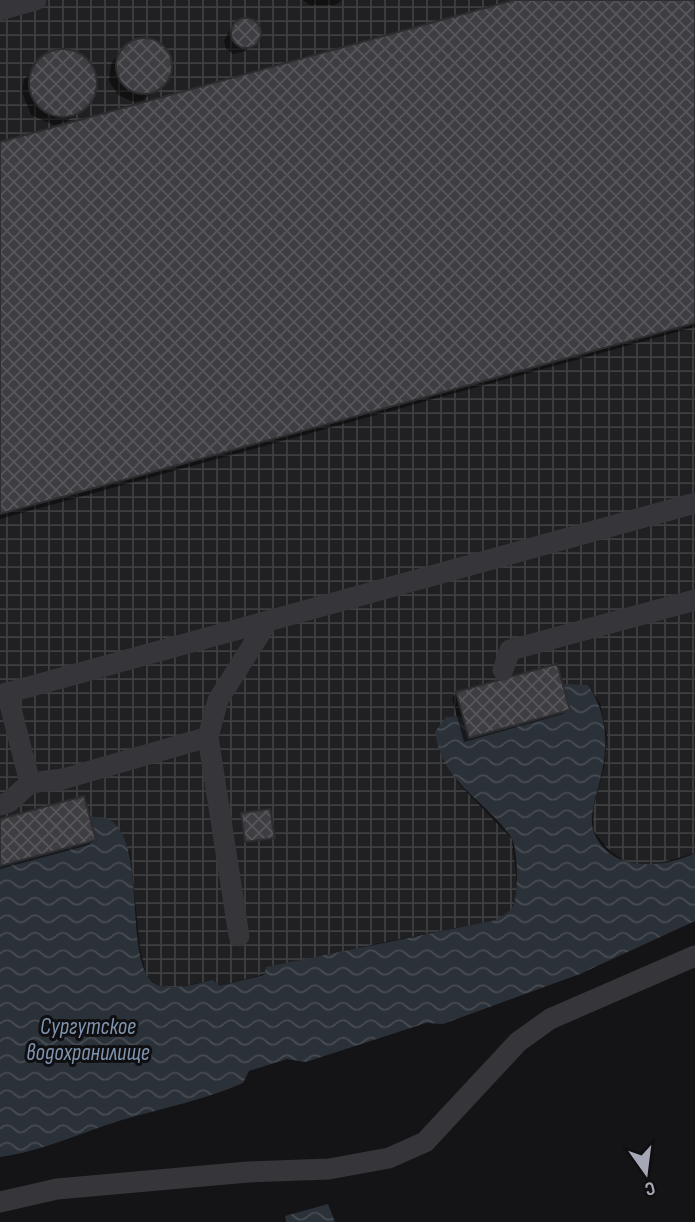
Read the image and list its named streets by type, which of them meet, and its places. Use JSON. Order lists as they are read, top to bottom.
{
  "water": ["Сургутское водохранилище"],
  "north": "bottom"
}
